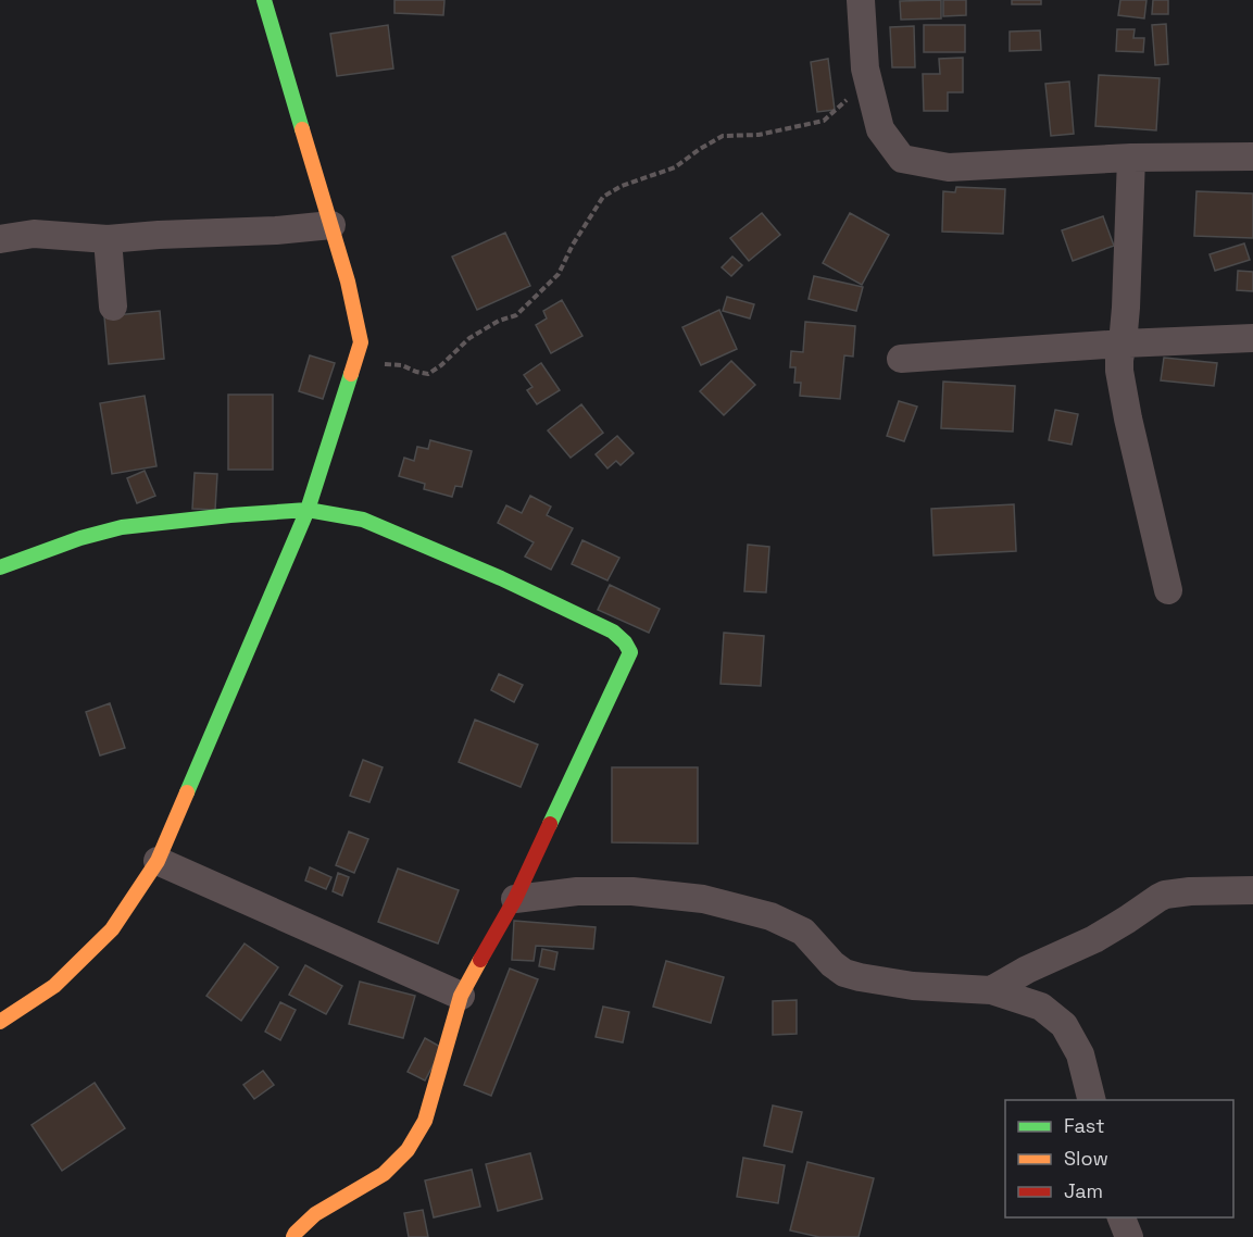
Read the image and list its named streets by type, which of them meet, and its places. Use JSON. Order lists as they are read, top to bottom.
{
  "legend": ["Fast", "Slow", "Jam"]
}
